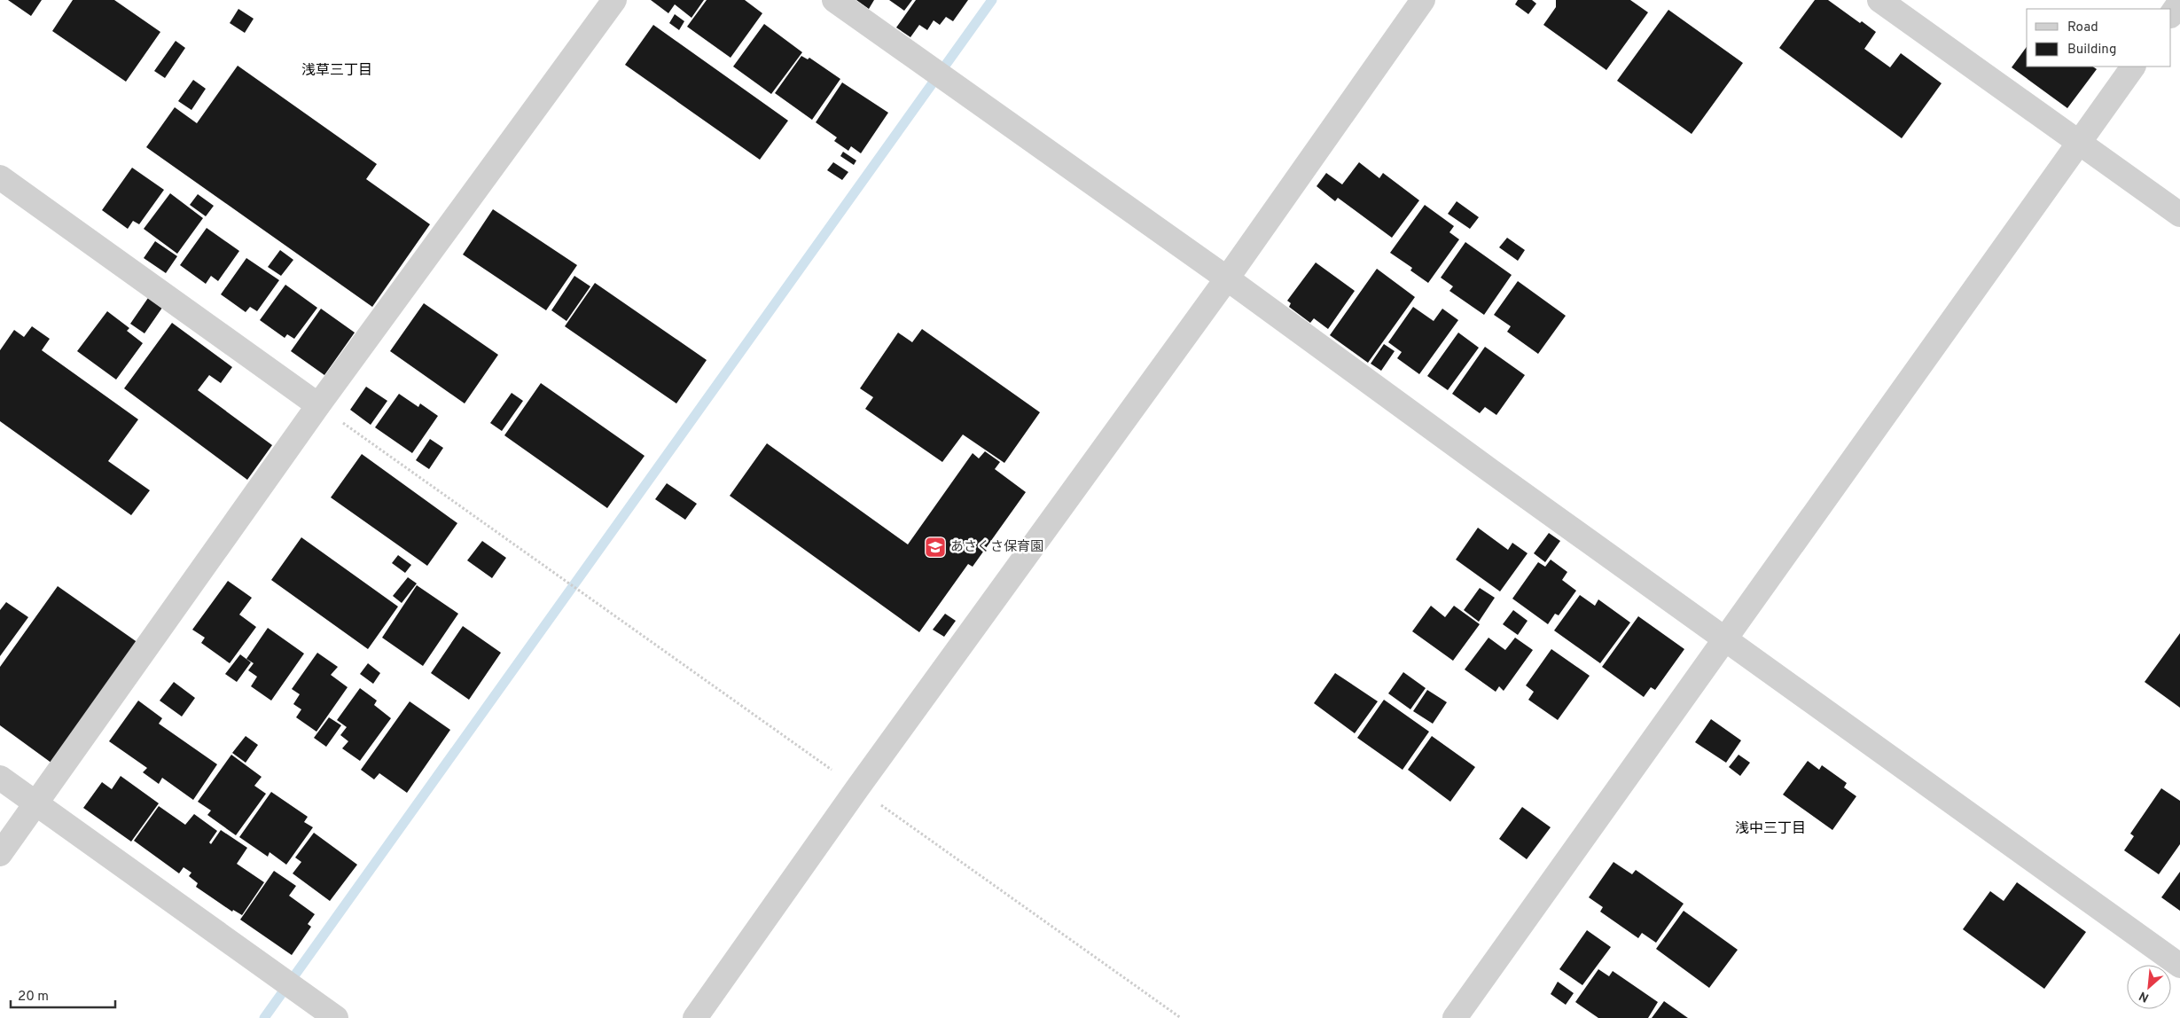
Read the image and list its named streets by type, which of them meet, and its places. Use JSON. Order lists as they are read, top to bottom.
{
  "districts": ["浅草三丁目", "浅中三丁目"],
  "places": {
    "school or university": ["あさくさ保育園"]
  },
  "legend": ["Road", "Building"],
  "scale_bar": "20 m",
  "north": "bottom left"
}
